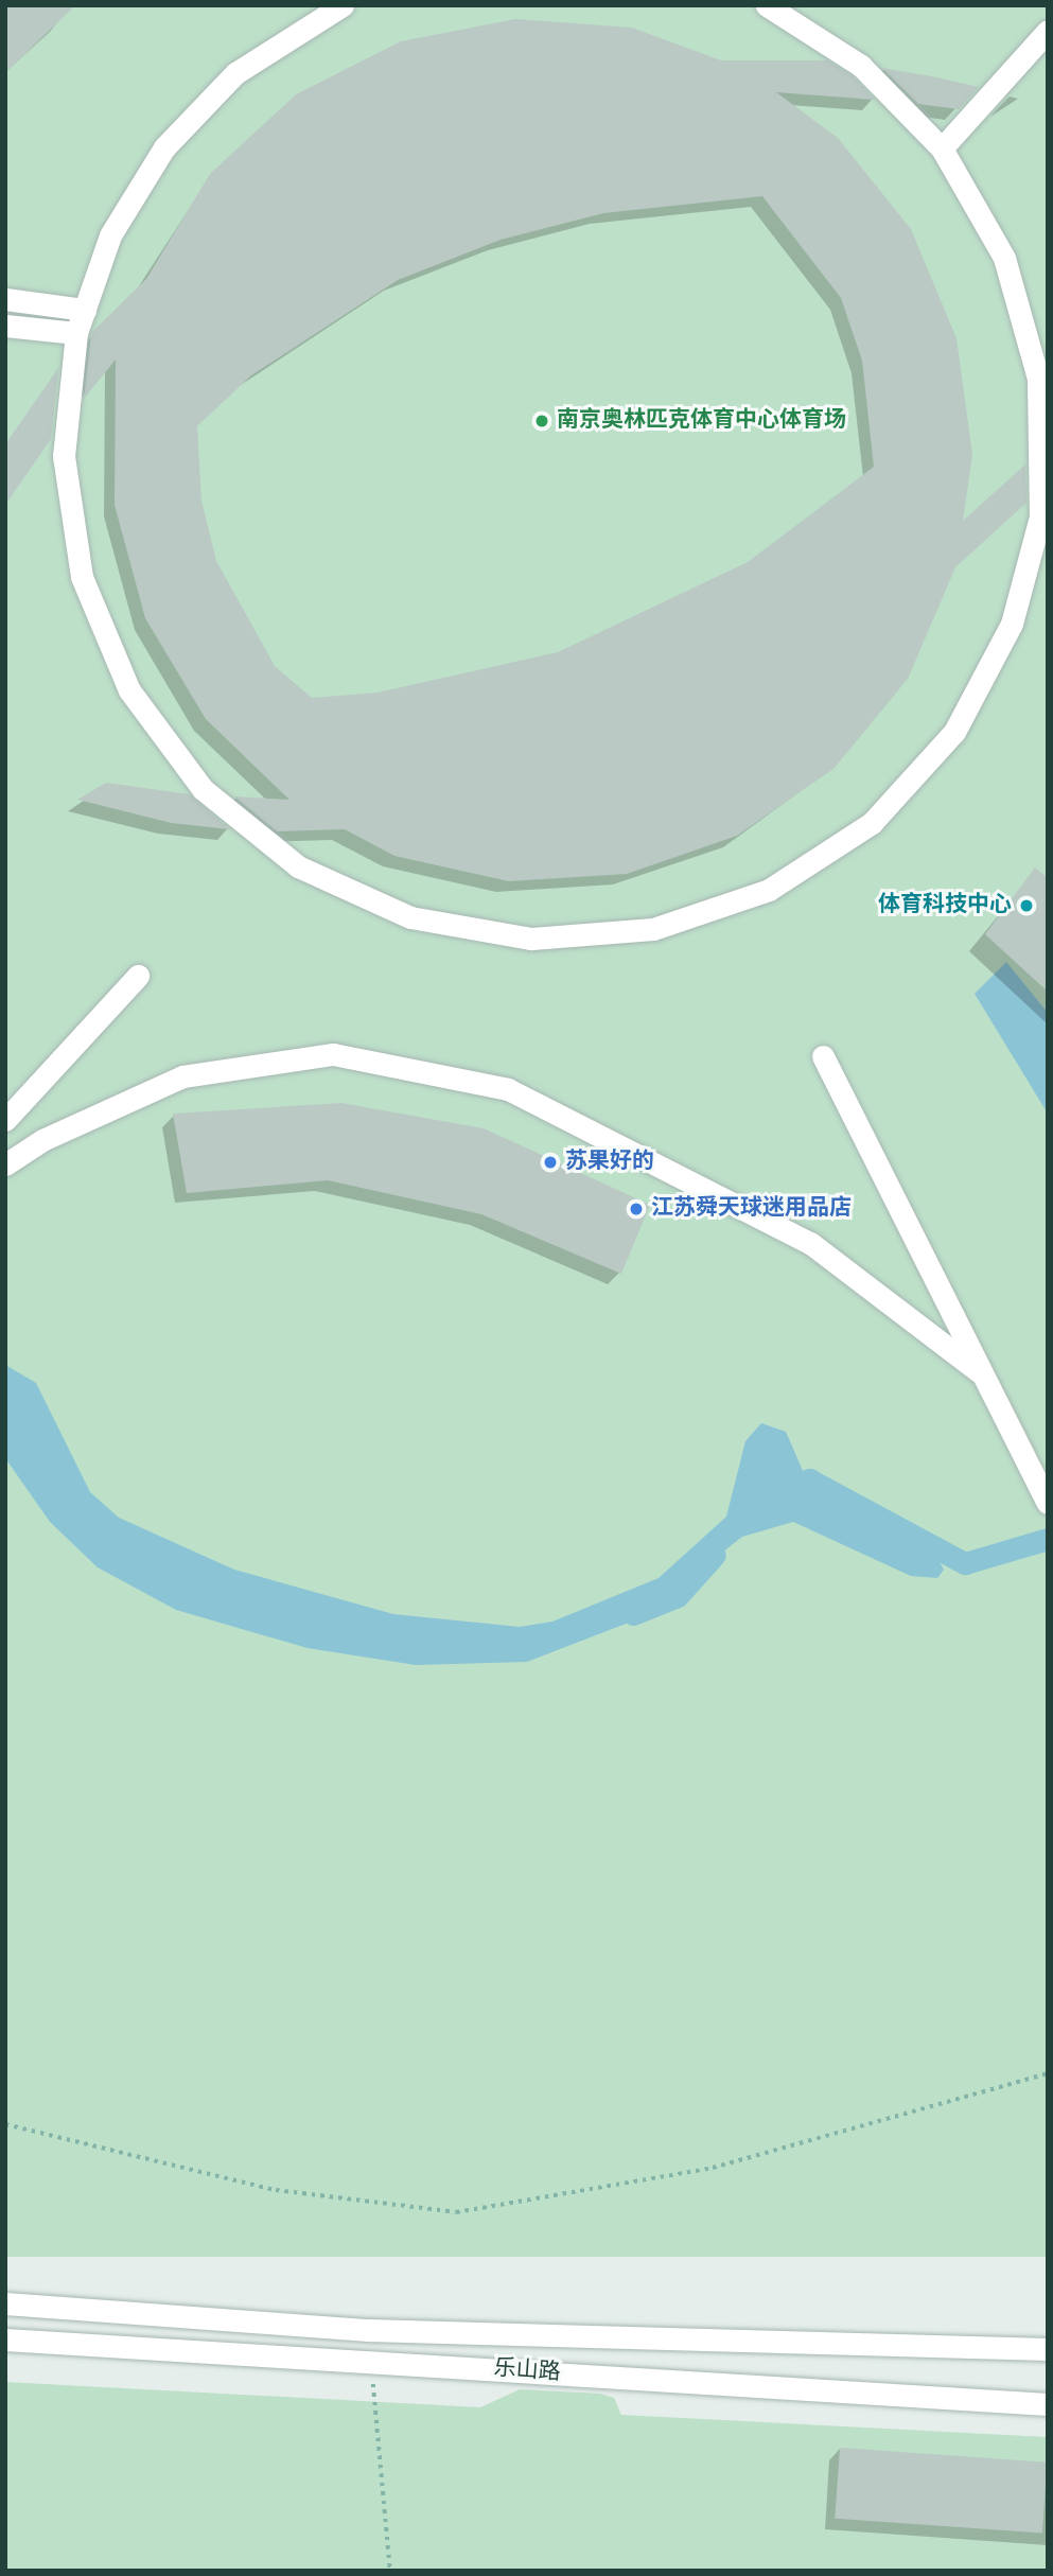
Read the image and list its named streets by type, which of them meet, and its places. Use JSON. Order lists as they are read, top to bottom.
{
  "streets": {
    "street": ["乐山路"]
  },
  "places": [
    "南京奥林匹克体育中心体育场",
    "体育科技中心",
    "苏果好的",
    "江苏舜天球迷用品店"
  ]
}
